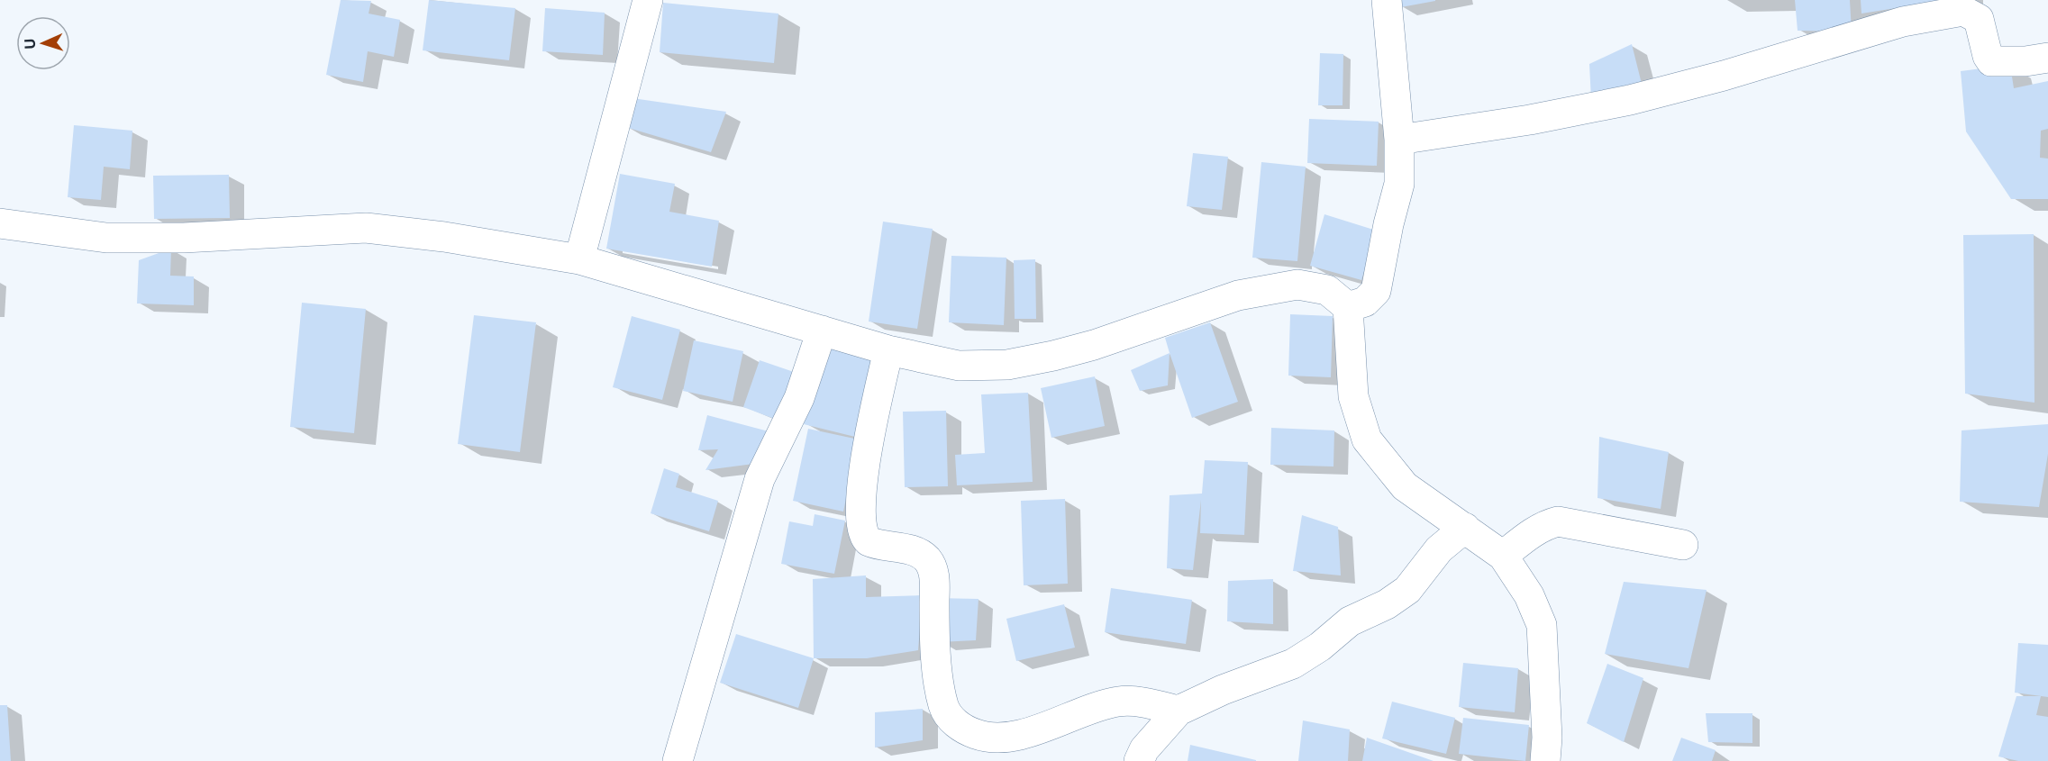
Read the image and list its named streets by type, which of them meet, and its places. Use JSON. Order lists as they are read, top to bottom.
{
  "north": "left"
}
